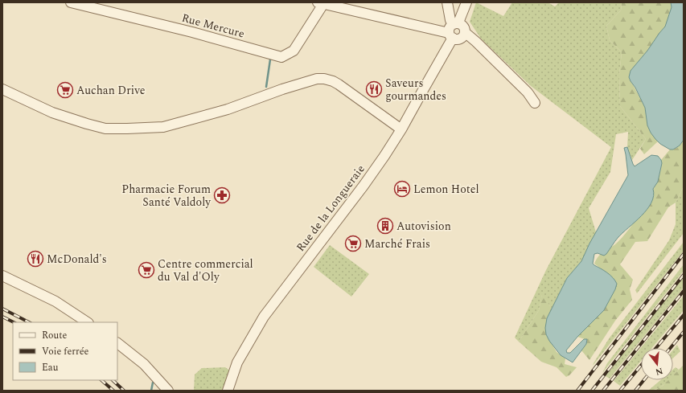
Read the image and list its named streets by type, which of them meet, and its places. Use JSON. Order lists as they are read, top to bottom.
{
  "streets": {
    "street": ["Rue Mercure", "Rue de la Longueraie"]
  },
  "places": {
    "restaurant": ["Saveurs gourmandes", "McDonald's"],
    "supermarket": ["Auchan Drive", "Marché Frais", "Centre commercial du Val d'Oly"],
    "hotel": ["Lemon Hotel"],
    "pharmacy": ["Pharmacie Forum Santé Valdoly"],
    "building": ["Autovision"]
  },
  "legend": ["Route", "Voie ferrée", "Eau"],
  "north": "bottom"
}
